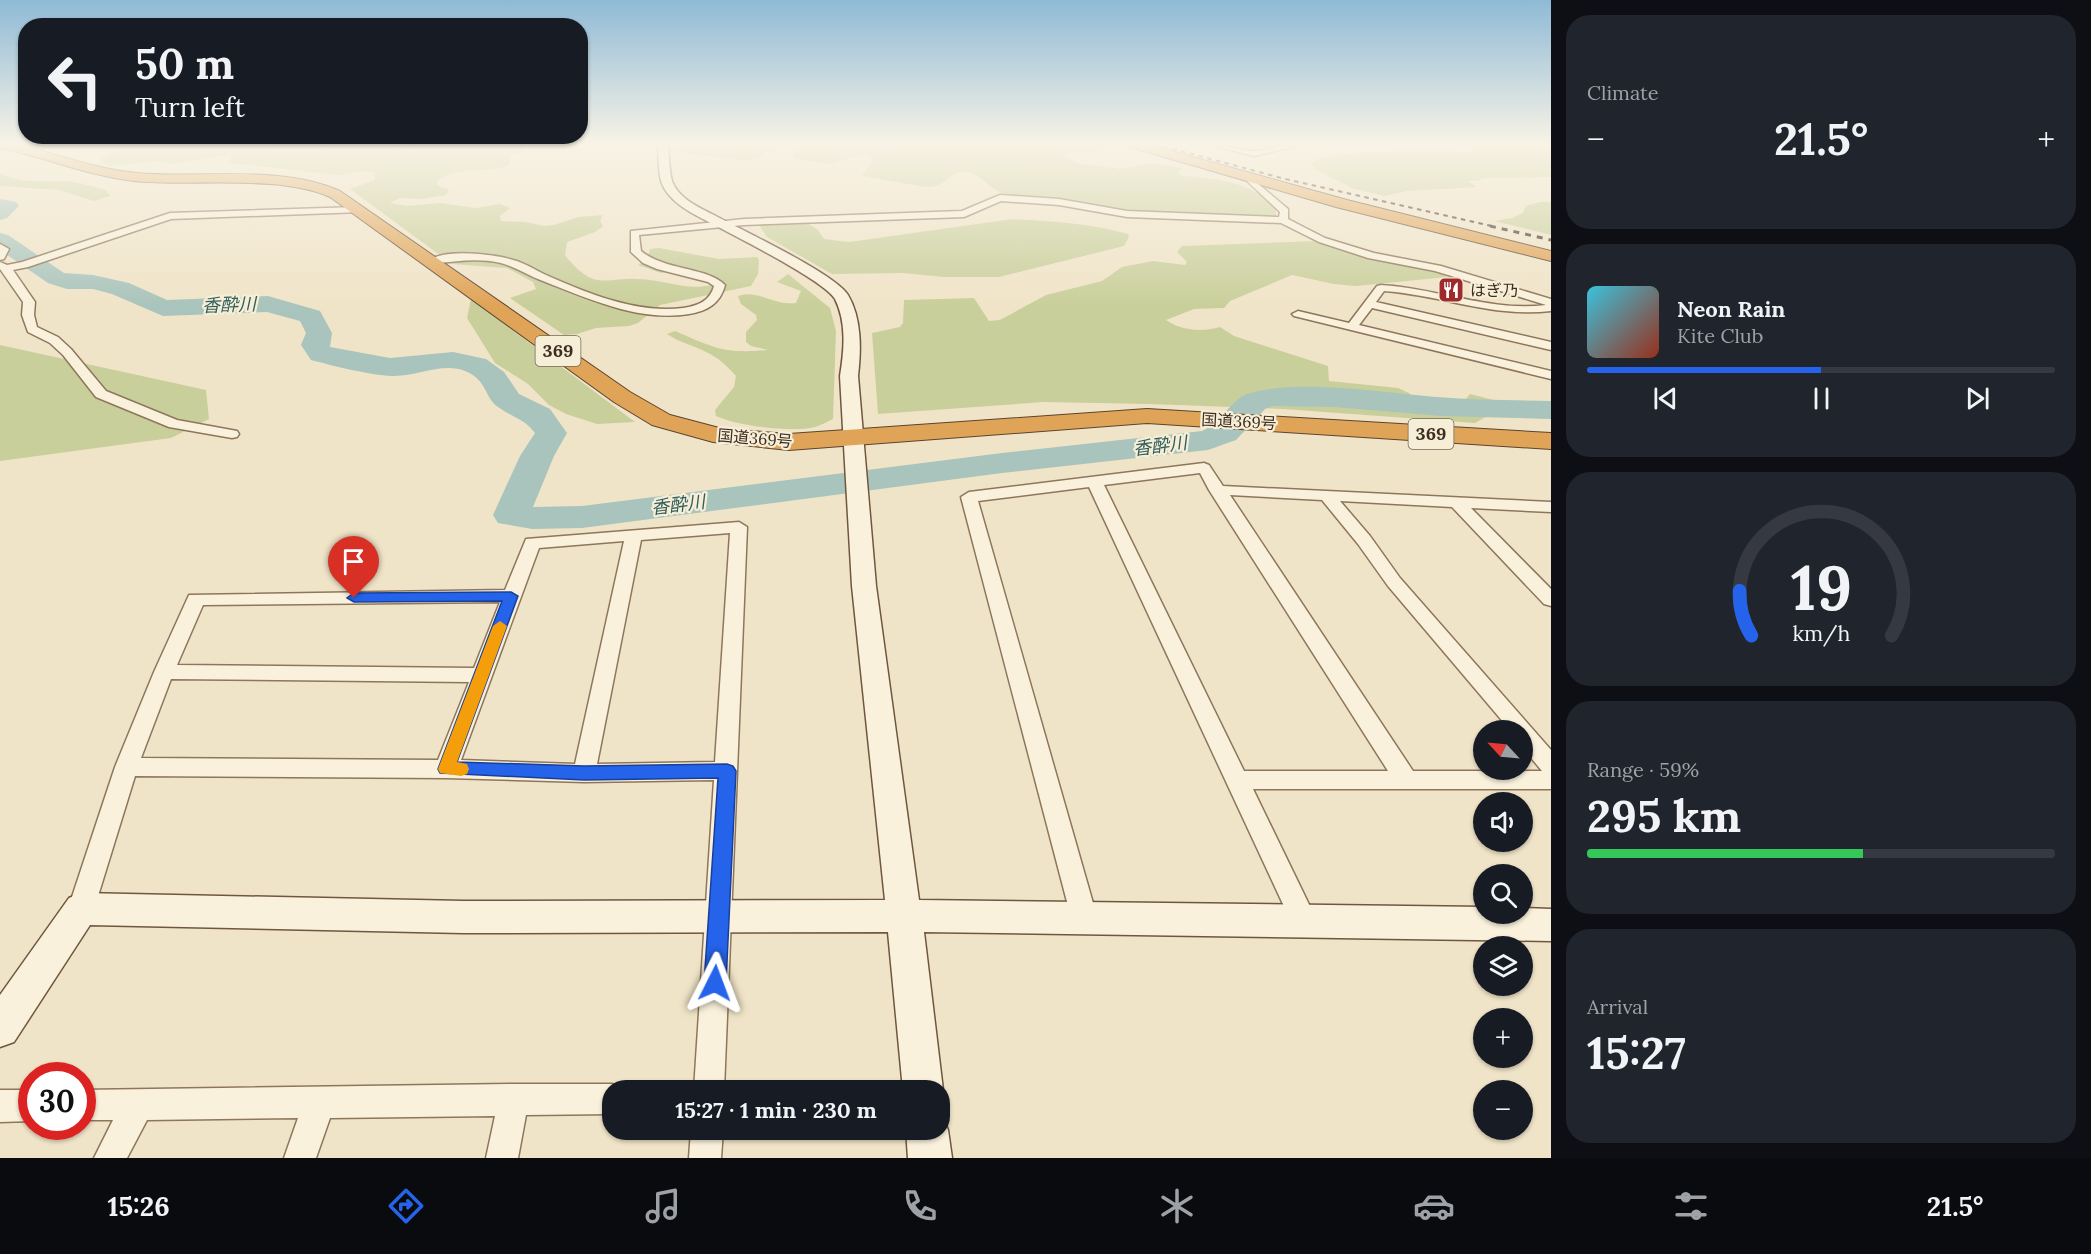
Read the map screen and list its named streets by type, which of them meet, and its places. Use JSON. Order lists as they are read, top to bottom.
{
  "streets": {
    "highway": ["369", "国道369号"]
  },
  "water": ["香酔川"],
  "places": {
    "restaurant": ["はぎ乃"]
  },
  "north": "top left",
  "page": {
    "tile": [
      "Climate",
      ["Range · 59%", "295 km"],
      ["Arrival", "15:27"]
    ],
    "turn": ["50 m", "Turn left"],
    "heat": ["−", "21.5°", "+"],
    "song": ["Neon Rain", "Kite Club"],
    "map_buttons": ["+", "−"],
    "limit": "30",
    "trip": "15:27 · 1 min · 230 m",
    "tabs": ["15:26", "21.5°"],
    "gauge": ["19", "km/h"]
  }
}
